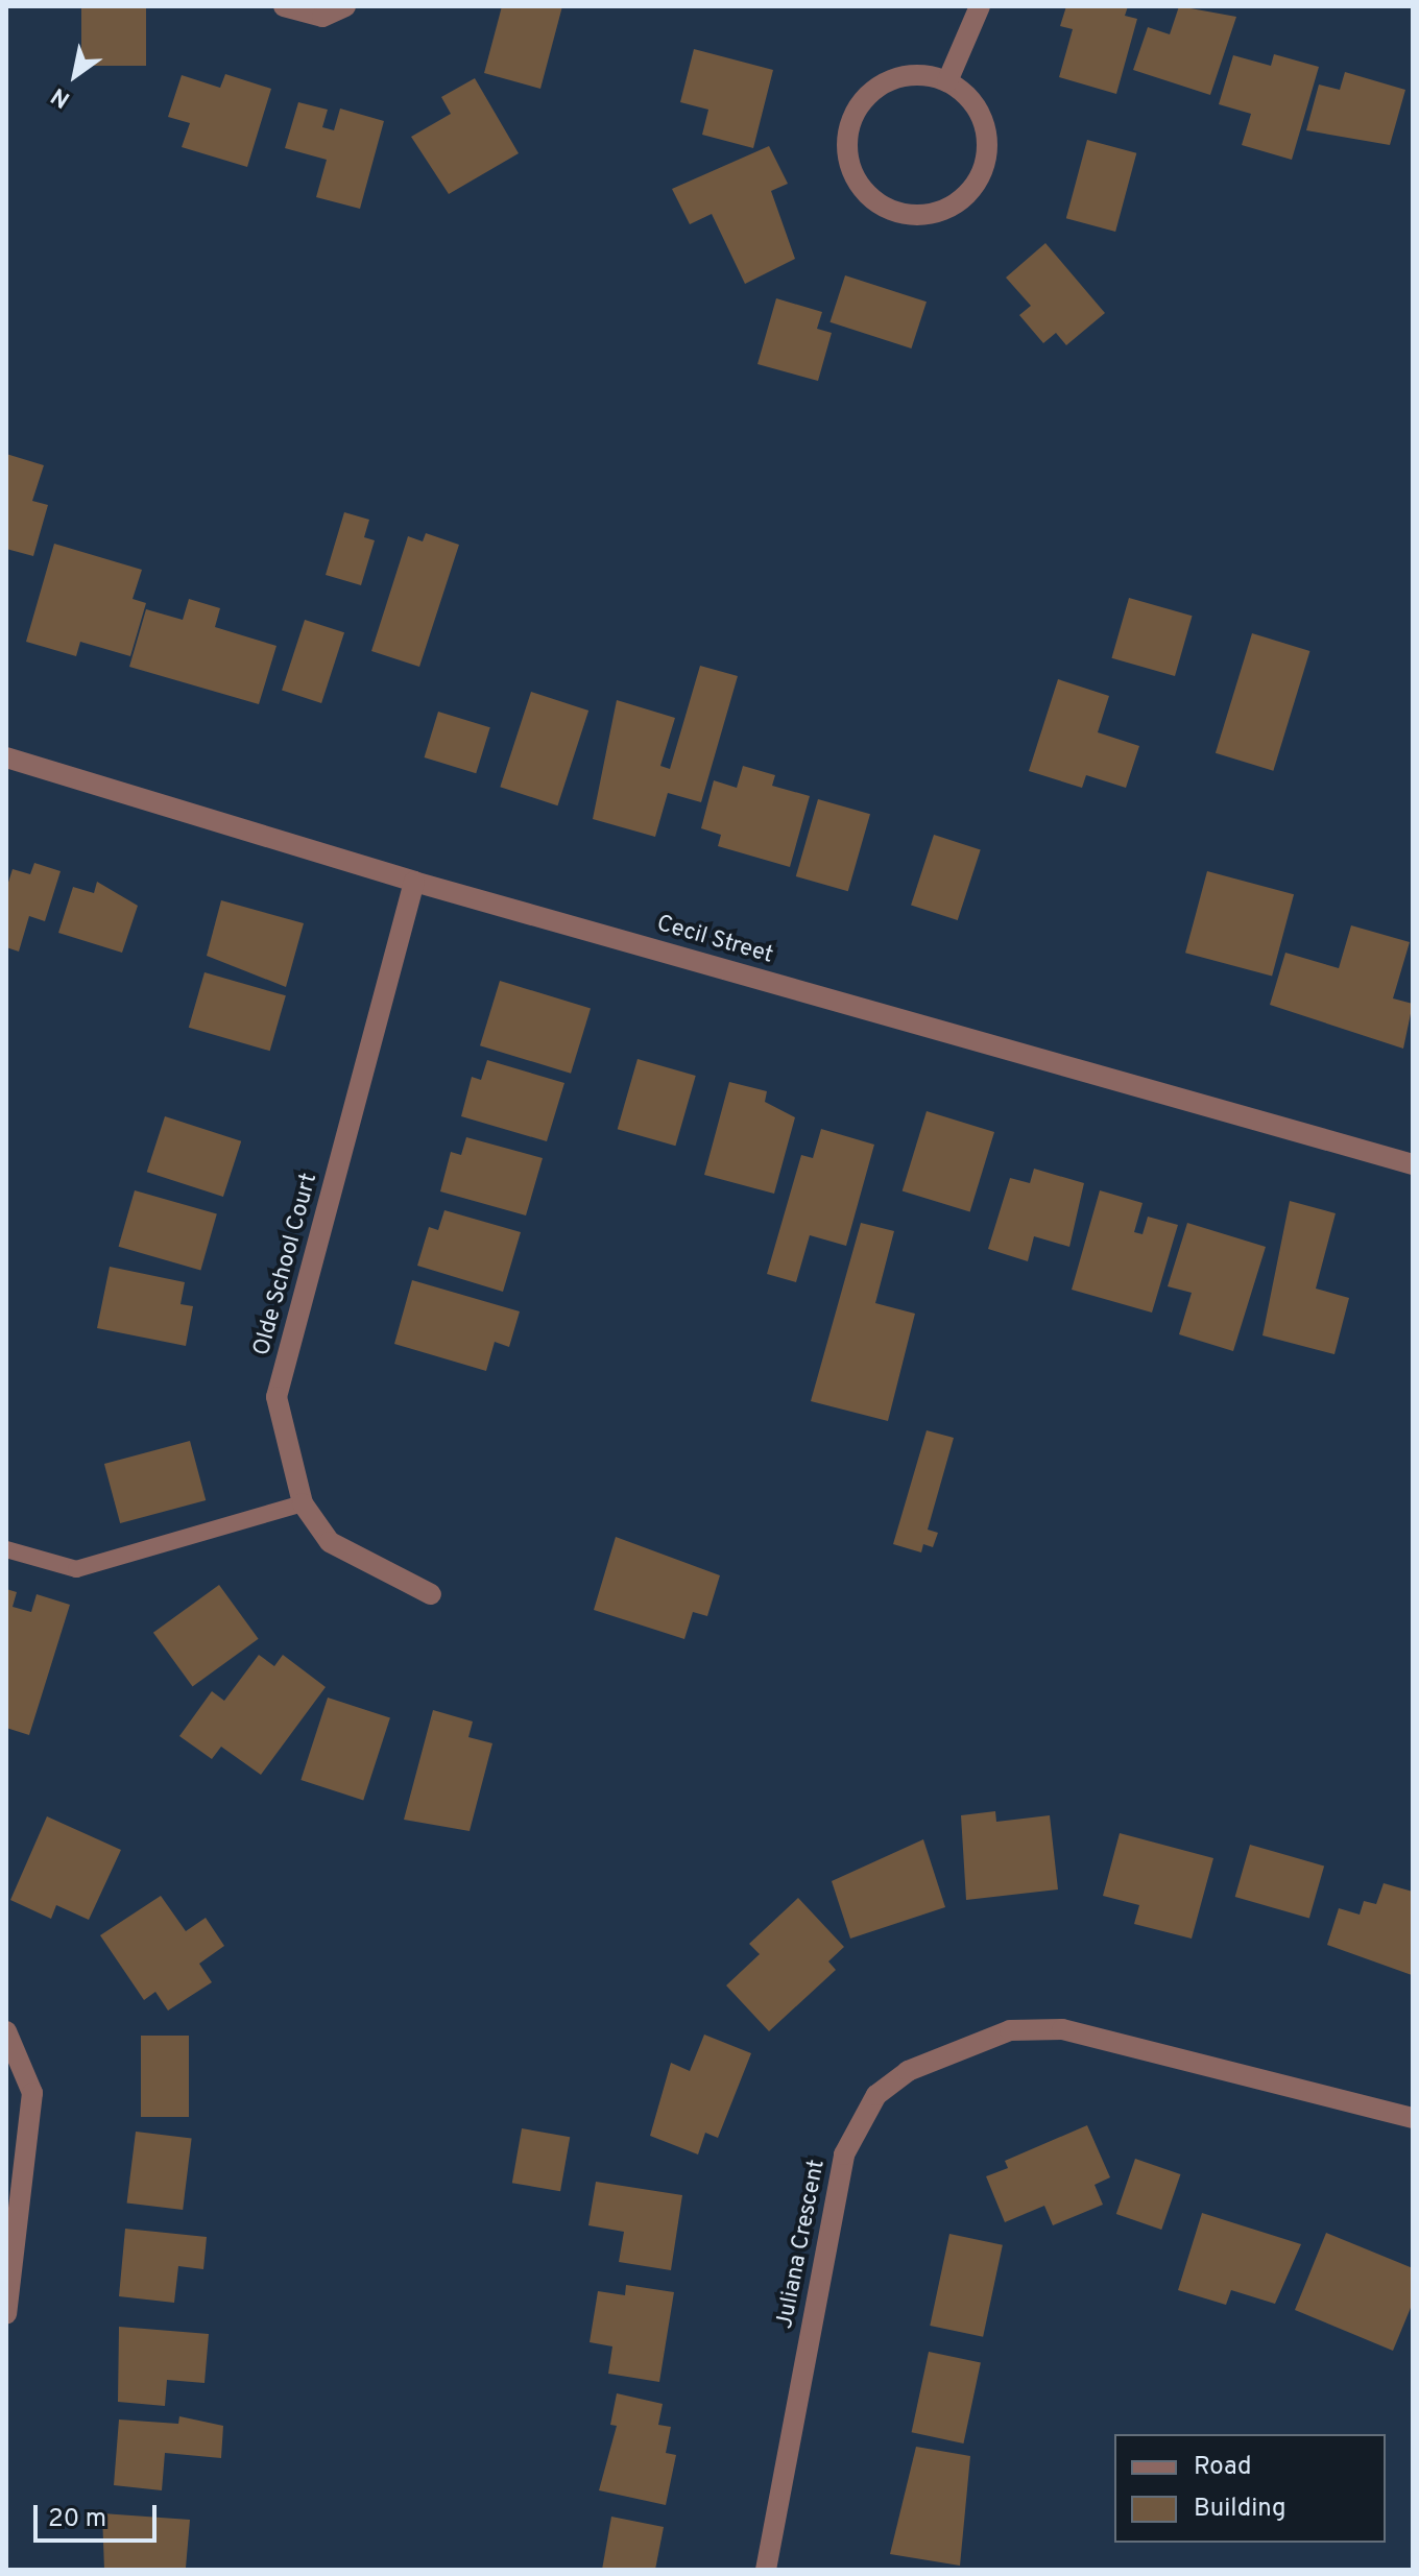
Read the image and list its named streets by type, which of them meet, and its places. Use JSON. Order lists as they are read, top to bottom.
{
  "streets": {
    "street": ["Cecil Street", "Olde School Court", "Juliana Crescent"]
  },
  "crossings": [
    ["Cecil Street", "Olde School Court"]
  ],
  "legend": ["Road", "Building"],
  "scale_bar": "20 m",
  "north": "bottom left"
}
